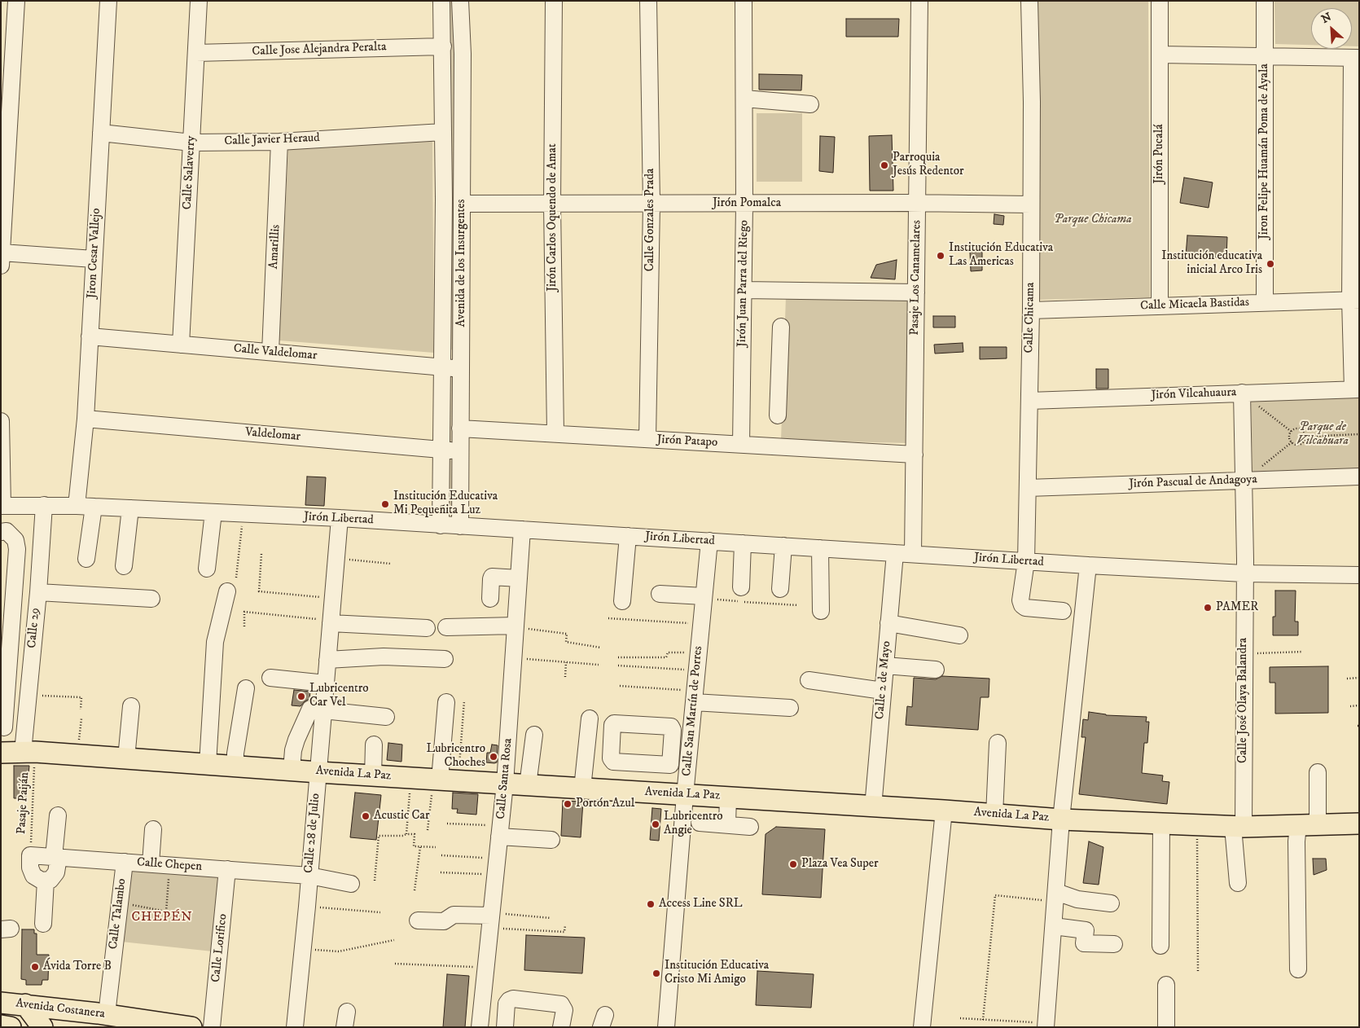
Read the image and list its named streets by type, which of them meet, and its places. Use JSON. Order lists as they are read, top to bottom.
{
  "streets": {
    "main road": ["Avenida La Paz", "Avenida Costanera"],
    "street": [
      "Calle Jose Alejandra Peralta",
      "Calle Javier Heraud",
      "Jiron Felipe Huamán Poma de Ayala",
      "Jirón Pucalá",
      "Calle Salaverry",
      "Jirón Pomalca",
      "Jirón Carlos Oquendo de Amat",
      "Calle Gonzales Prada",
      "Amarillis",
      "Jiron Cesar Vallejo",
      "Avenida de los Insurgentes",
      "Pasaje Los Canamelares",
      "Jirón Juan Parra del Riego",
      "Calle Micaela Bastidas",
      "Calle Chicama",
      "Calle Valdelomar",
      "Jirón Vilcahuaura",
      "Valdelomar",
      "Jirón Patapo",
      "Jirón Pascual de Andagoya",
      "Jirón Libertad",
      "Calle 29",
      "Calle 2 de Mayo",
      "Calle José Olaya Balandra",
      "Calle San Martín de Porres",
      "Calle Santa Rosa",
      "Calle 28 de Julio",
      "Calle Chepen",
      "Calle Talambo",
      "Calle Lorifico"
    ],
    "path": ["Pasaje Paiján"]
  },
  "crossings": [
    ["Calle Jose Alejandra Peralta", "Calle Salaverry"],
    ["Calle Jose Alejandra Peralta", "Avenida de los Insurgentes"],
    ["Calle Javier Heraud", "Calle Salaverry"],
    ["Calle Javier Heraud", "Amarillis"],
    ["Calle Javier Heraud", "Jiron Cesar Vallejo"],
    ["Calle Javier Heraud", "Avenida de los Insurgentes"],
    ["Jiron Felipe Huamán Poma de Ayala", "Calle Micaela Bastidas"],
    ["Jirón Pucalá", "Calle Micaela Bastidas"],
    ["Calle Salaverry", "Calle Valdelomar"],
    ["Jirón Pomalca", "Jirón Carlos Oquendo de Amat"],
    ["Jirón Pomalca", "Calle Gonzales Prada"],
    ["Jirón Pomalca", "Avenida de los Insurgentes"],
    ["Jirón Pomalca", "Pasaje Los Canamelares"],
    ["Jirón Pomalca", "Jirón Juan Parra del Riego"],
    ["Jirón Pomalca", "Calle Chicama"],
    ["Jirón Carlos Oquendo de Amat", "Jirón Patapo"],
    ["Calle Gonzales Prada", "Jirón Patapo"],
    ["Amarillis", "Calle Valdelomar"],
    ["Jiron Cesar Vallejo", "Calle Valdelomar"],
    ["Jiron Cesar Vallejo", "Valdelomar"],
    ["Jiron Cesar Vallejo", "Jirón Libertad"],
    ["Avenida de los Insurgentes", "Calle Valdelomar"],
    ["Avenida de los Insurgentes", "Valdelomar"],
    ["Avenida de los Insurgentes", "Jirón Patapo"],
    ["Avenida de los Insurgentes", "Jirón Libertad"],
    ["Pasaje Los Canamelares", "Jirón Patapo"],
    ["Pasaje Los Canamelares", "Jirón Libertad"],
    ["Jirón Juan Parra del Riego", "Jirón Patapo"],
    ["Calle Micaela Bastidas", "Calle Chicama"],
    ["Calle Chicama", "Jirón Vilcahuaura"],
    ["Calle Chicama", "Jirón Pascual de Andagoya"],
    ["Calle Chicama", "Jirón Libertad"],
    ["Jirón Vilcahuaura", "Calle José Olaya Balandra"],
    ["Jirón Pascual de Andagoya", "Calle José Olaya Balandra"],
    ["Jirón Libertad", "Calle 29"],
    ["Jirón Libertad", "Calle 2 de Mayo"],
    ["Jirón Libertad", "Calle José Olaya Balandra"],
    ["Jirón Libertad", "Calle San Martín de Porres"],
    ["Jirón Libertad", "Calle Santa Rosa"],
    ["Jirón Libertad", "Calle 28 de Julio"],
    ["Calle 29", "Avenida La Paz"],
    ["Calle 29", "Pasaje Paiján"],
    ["Calle 2 de Mayo", "Avenida La Paz"],
    ["Calle José Olaya Balandra", "Avenida La Paz"],
    ["Calle San Martín de Porres", "Avenida La Paz"],
    ["Avenida La Paz", "Calle Santa Rosa"],
    ["Avenida La Paz", "Pasaje Paiján"],
    ["Avenida La Paz", "Calle 28 de Julio"],
    ["Pasaje Paiján", "Calle Chepen"],
    ["Calle 28 de Julio", "Calle Chepen"],
    ["Calle Chepen", "Calle Talambo"],
    ["Calle Chepen", "Calle Lorifico"],
    ["Calle Talambo", "Avenida Costanera"]
  ],
  "districts": ["CHEPÉN"],
  "parks": ["Parque Chicama", "Parque de Vilcahuara"],
  "places": [
    "Parroquia Jesús Redentor",
    "Institución Educativa Las Americas",
    "Institución educativa inicial Arco Iris",
    "Institución Educativa Mi Pequeñita Luz",
    "PAMER",
    "Lubricentro Car Vel",
    "Lubricentro Choches",
    "Portón Azul",
    "Acustic Car",
    "Lubricentro Angie",
    "Plaza Vea Super",
    "Access Line SRL",
    "Ávida Torre B",
    "Institución Educativa Cristo Mi Amigo"
  ],
  "north": "top left"
}
